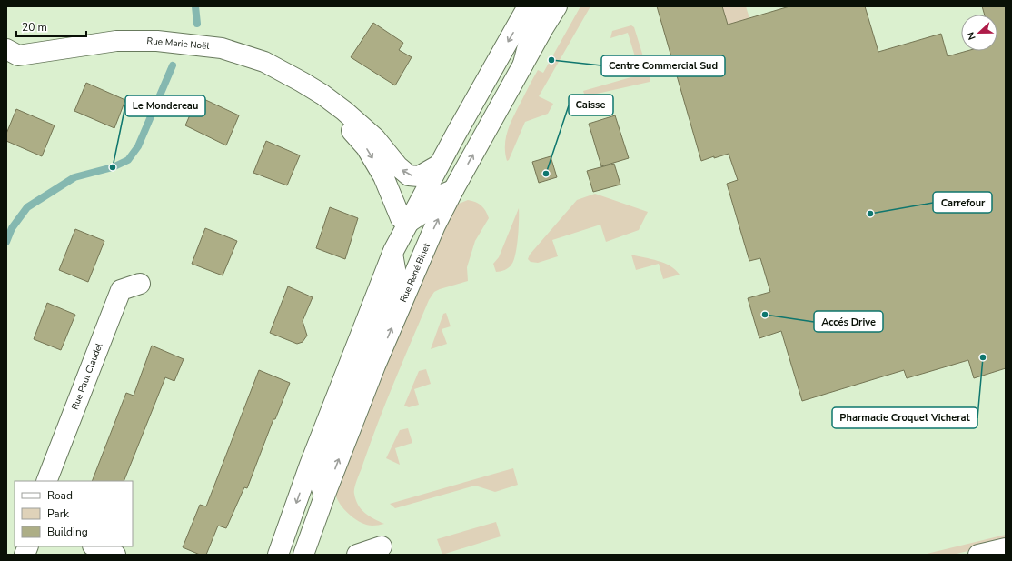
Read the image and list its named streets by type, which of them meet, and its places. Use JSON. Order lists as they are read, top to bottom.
{
  "streets": {
    "street": ["Rue Marie Noël", "Rue René Binet", "Rue Paul Claudel"]
  },
  "places": [
    "Centre Commercial Sud",
    "Le Mondereau",
    "Caisse",
    "Carrefour",
    "Accés Drive",
    "Pharmacie Croquet Vicherat"
  ],
  "legend": ["Road", "Park", "Building"],
  "scale_bar": "20 m",
  "north": "left"
}
